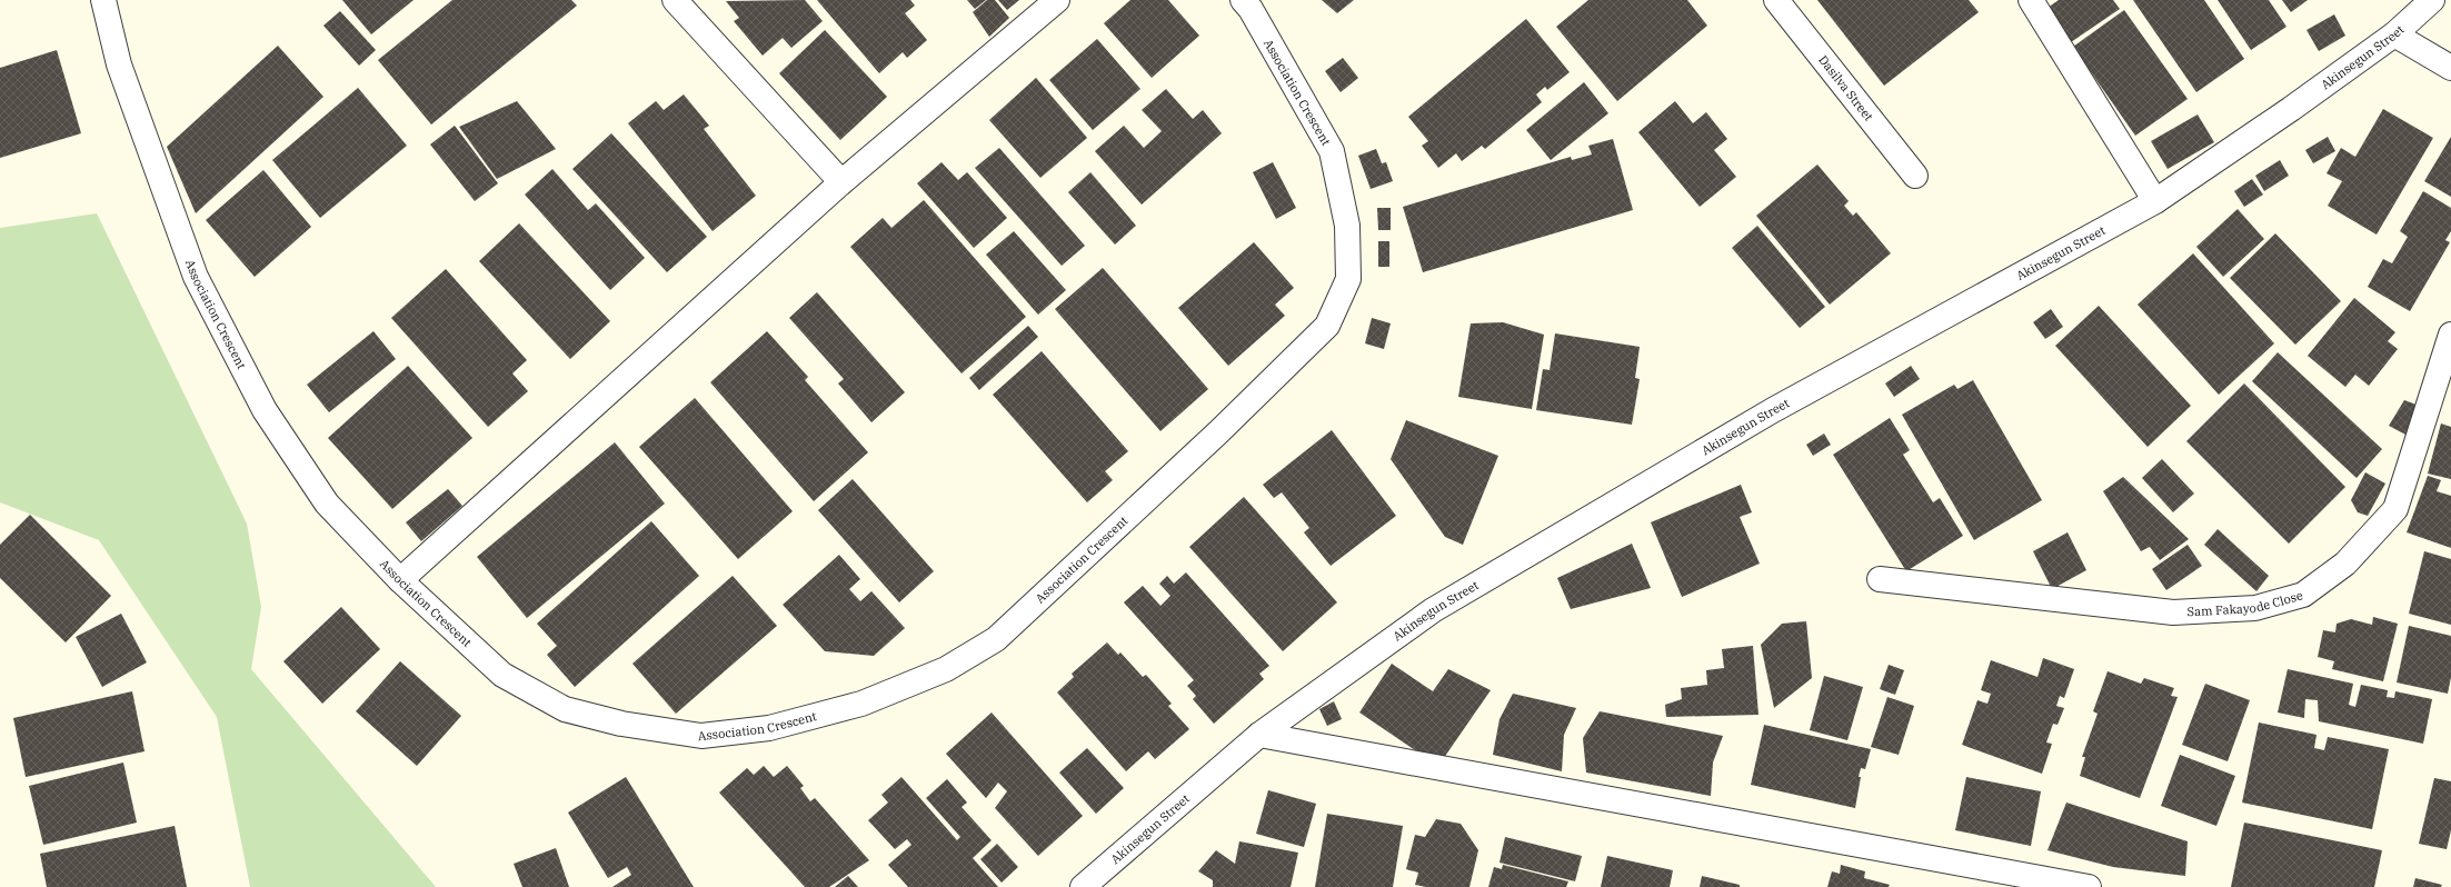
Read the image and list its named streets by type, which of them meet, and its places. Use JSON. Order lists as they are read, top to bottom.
{
  "streets": {
    "street": [
      "Akinsegun Street",
      "Dasilva Street",
      "Association Crescent",
      "Sam Fakayode Close"
    ]
  }
}
